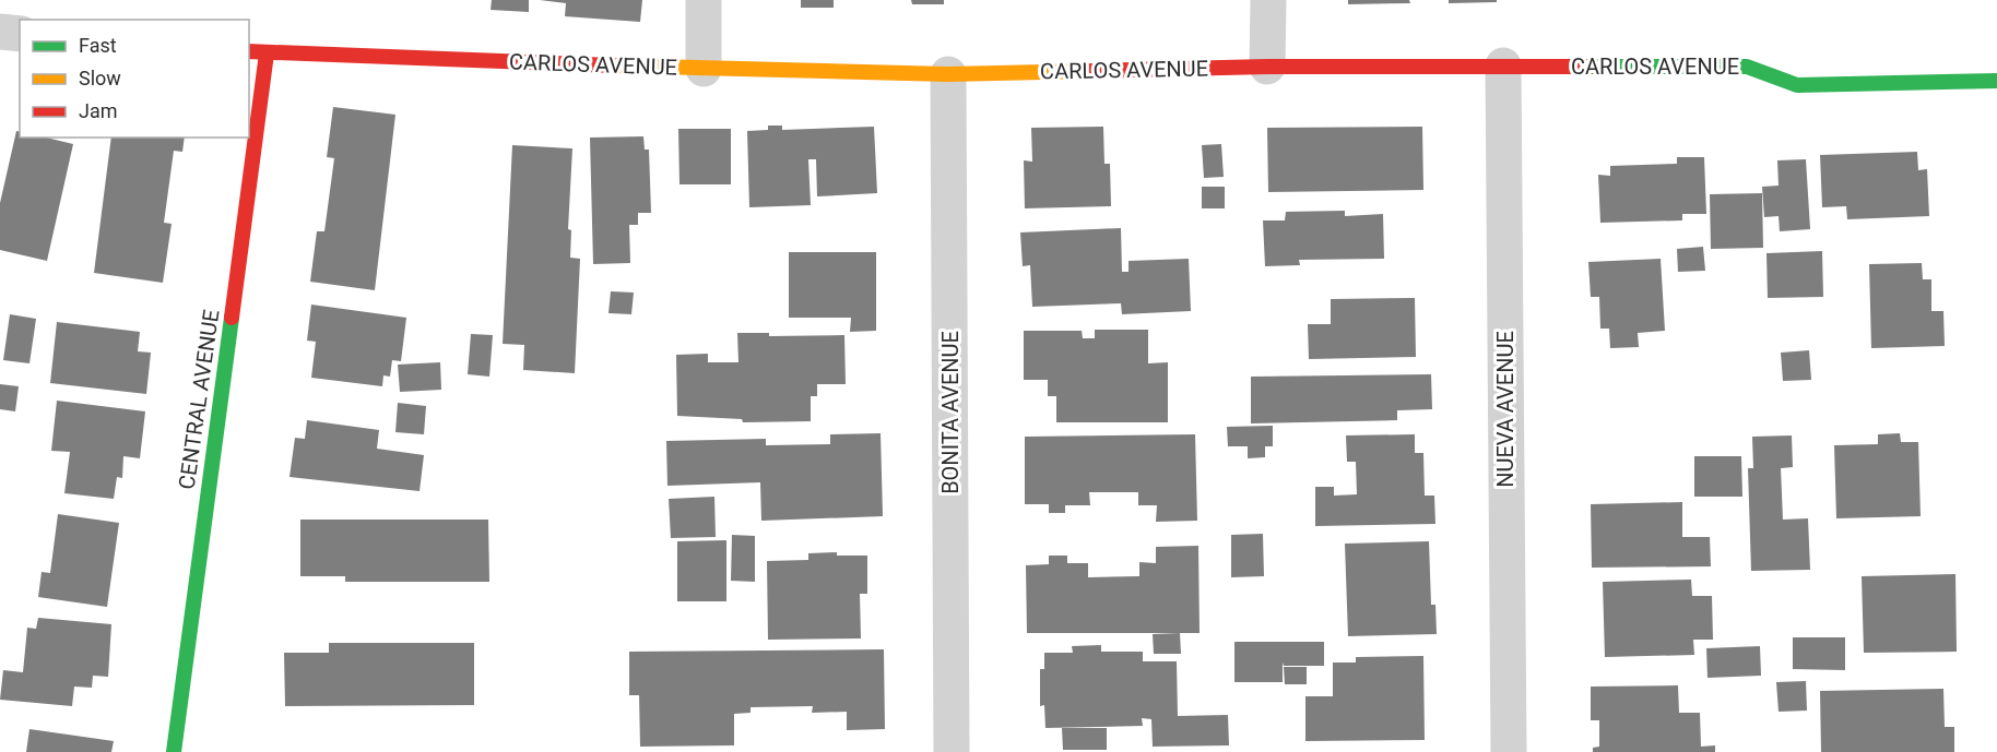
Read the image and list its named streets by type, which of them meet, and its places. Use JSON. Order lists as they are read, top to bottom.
{
  "streets": {
    "street": [
      "CARLOS AVENUE",
      "CENTRAL AVENUE",
      "NUEVA AVENUE",
      "BONITA AVENUE"
    ]
  },
  "crossings": [
    ["CARLOS AVENUE", "CENTRAL AVENUE"],
    ["CARLOS AVENUE", "NUEVA AVENUE"],
    ["CARLOS AVENUE", "BONITA AVENUE"]
  ],
  "legend": ["Fast", "Slow", "Jam"]
}
